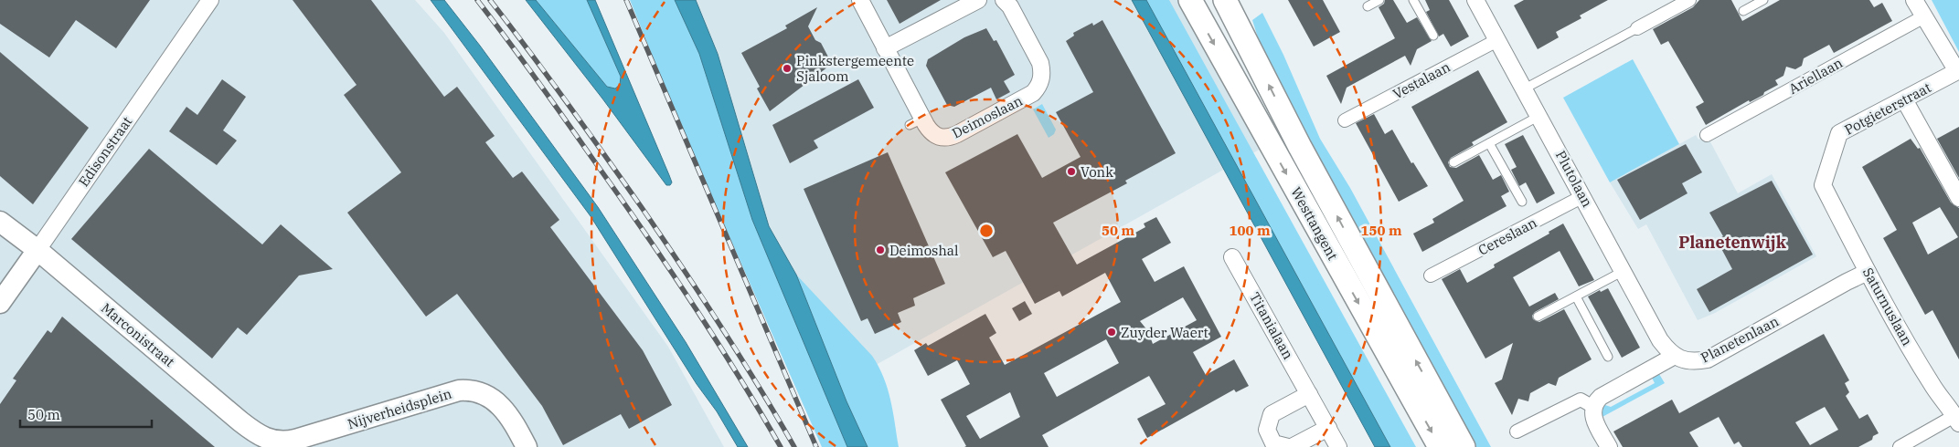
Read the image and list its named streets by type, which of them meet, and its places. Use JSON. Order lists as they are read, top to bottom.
{
  "streets": {
    "main road": ["Westtangent"],
    "street": [
      "Ariellaan",
      "Vestalaan",
      "Potgieterstraat",
      "Deimoslaan",
      "Edisonstraat",
      "Plutolaan",
      "Cereslaan",
      "Saturnuslaan",
      "Titanialaan",
      "Marconistraat",
      "Planetenlaan",
      "Nijverheidsplein"
    ]
  },
  "crossings": [
    ["Vestalaan", "Plutolaan"],
    ["Potgieterstraat", "Saturnuslaan"],
    ["Edisonstraat", "Marconistraat"],
    ["Plutolaan", "Cereslaan"],
    ["Plutolaan", "Planetenlaan"],
    ["Saturnuslaan", "Planetenlaan"],
    ["Marconistraat", "Nijverheidsplein"]
  ],
  "districts": ["Planetenwijk"],
  "places": [
    "Pinkstergemeente Sjaloom",
    "Vonk",
    "Deimoshal",
    "Zuyder Waert"
  ],
  "scale_bar": "50 m",
  "rings": ["50 m", "100 m", "150 m"]
}
